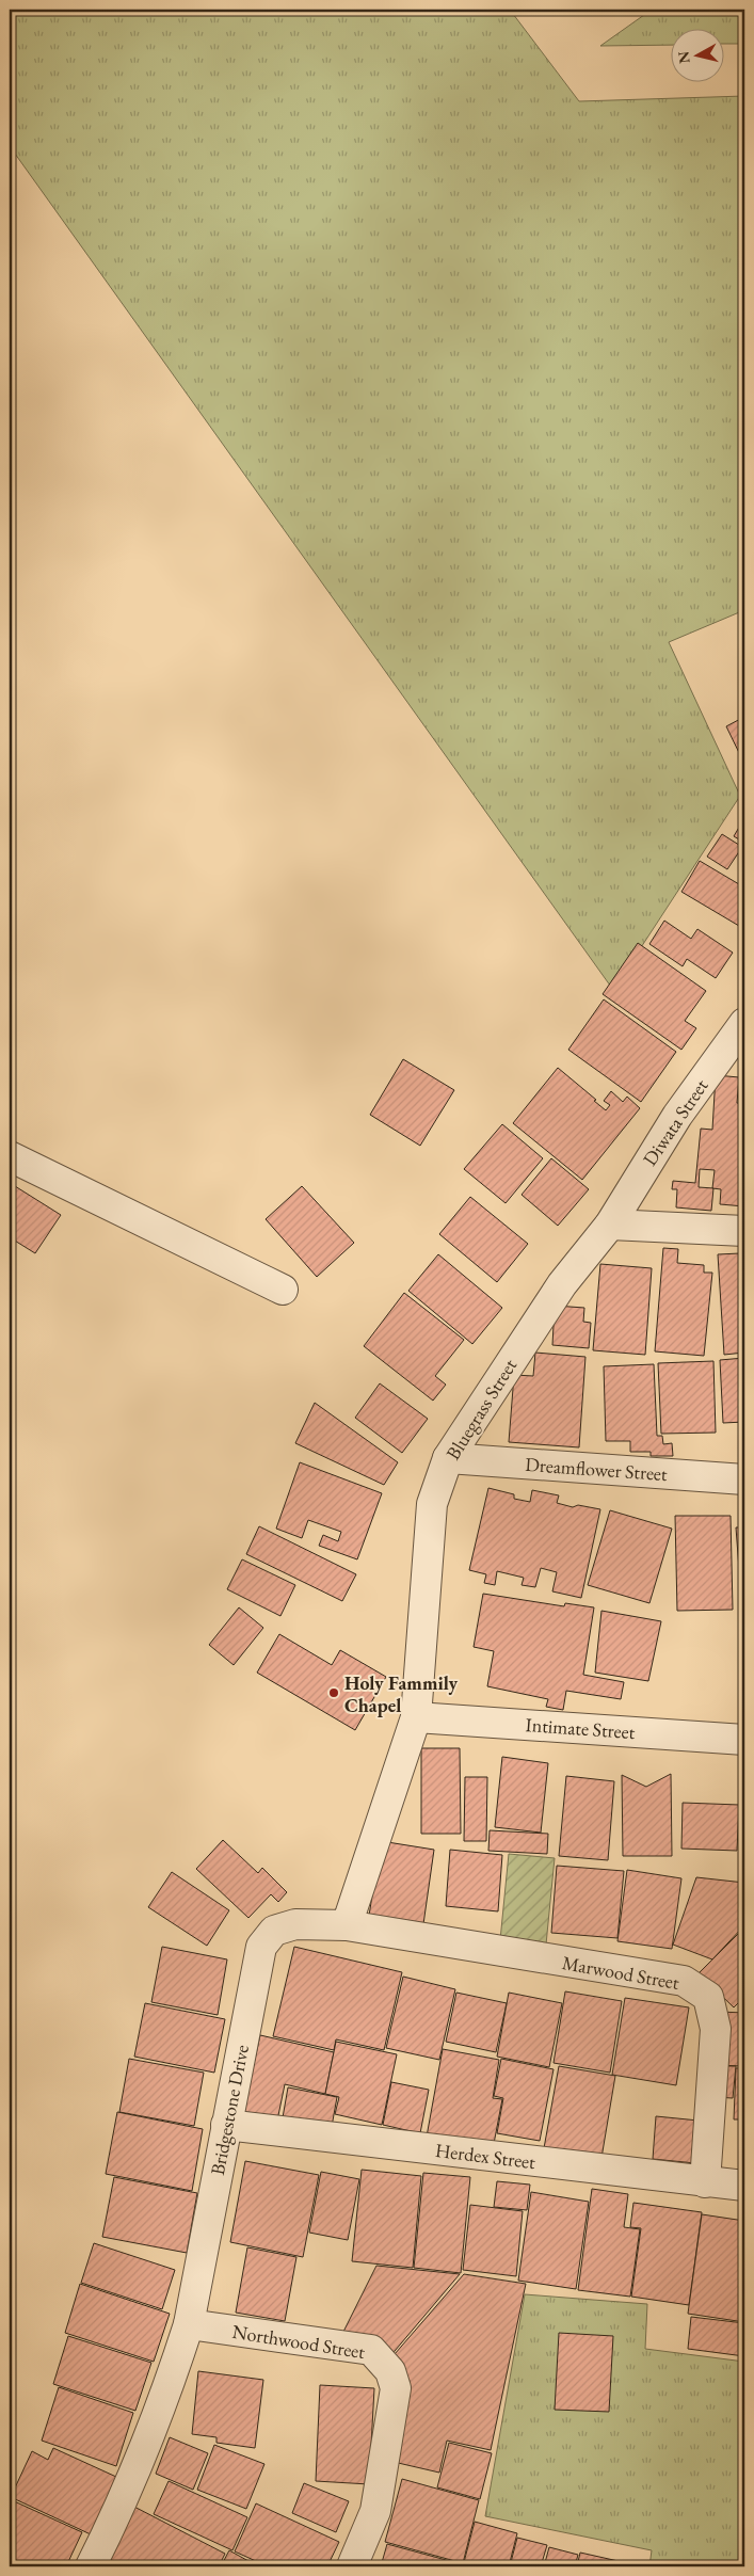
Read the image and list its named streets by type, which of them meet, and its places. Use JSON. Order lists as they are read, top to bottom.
{
  "streets": {
    "street": [
      "Diwata Street",
      "Bluegrass Street",
      "Dreamflower Street",
      "Intimate Street",
      "Marwood Street",
      "Bridgestone Drive",
      "Herdex Street",
      "Northwood Street"
    ]
  },
  "crossings": [
    ["Diwata Street", "Bluegrass Street"],
    ["Bluegrass Street", "Dreamflower Street"],
    ["Bluegrass Street", "Intimate Street"],
    ["Marwood Street", "Bridgestone Drive"],
    ["Marwood Street", "Herdex Street"],
    ["Bridgestone Drive", "Herdex Street"],
    ["Bridgestone Drive", "Northwood Street"]
  ],
  "places": ["Holy Fammily Chapel"],
  "north": "left"
}
